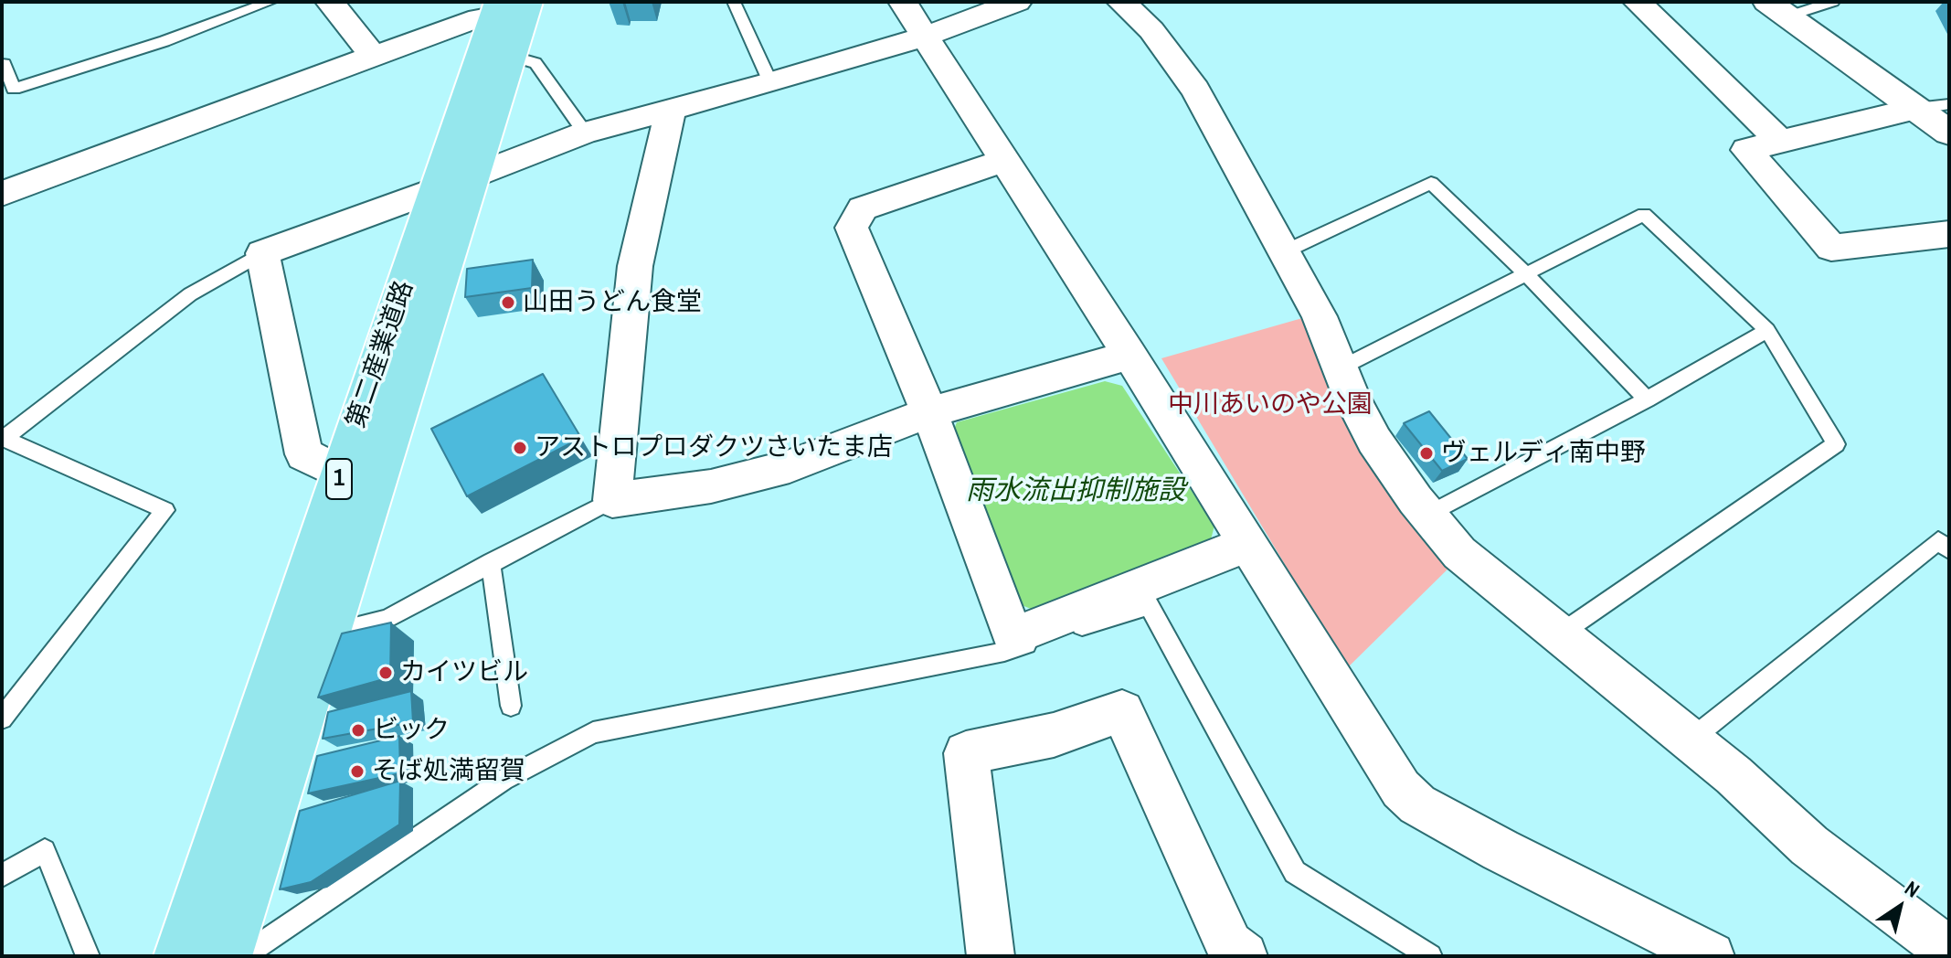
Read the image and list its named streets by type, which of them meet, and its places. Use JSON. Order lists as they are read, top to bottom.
{
  "streets": {
    "main road": ["第二産業道路", "1"]
  },
  "water": ["雨水流出抑制施設"],
  "parks": ["中川あいのや公園"],
  "places": [
    "山田うどん食堂",
    "アストロプロダクツさいたま店",
    "ヴェルディ南中野",
    "カイツビル",
    "ビック",
    "そば処満留賀"
  ],
  "north": "top right"
}
